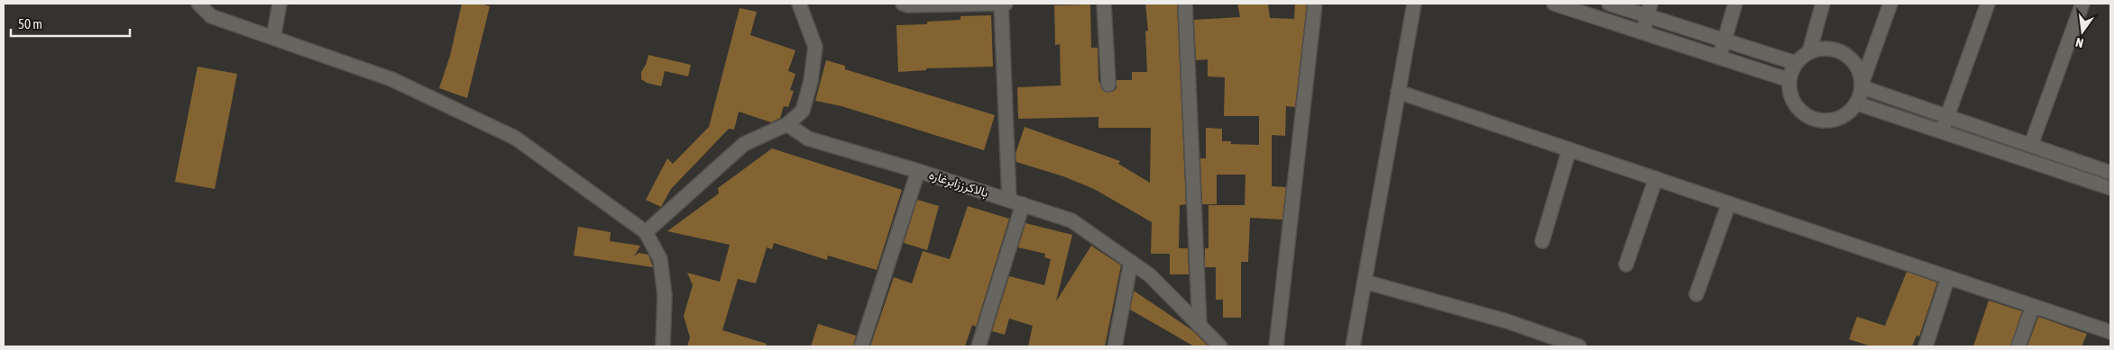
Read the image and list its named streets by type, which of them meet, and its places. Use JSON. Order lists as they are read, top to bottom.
{
  "streets": {
    "street": ["بالاکرززابرغاره"]
  },
  "scale_bar": "50 m",
  "north": "bottom"
}
